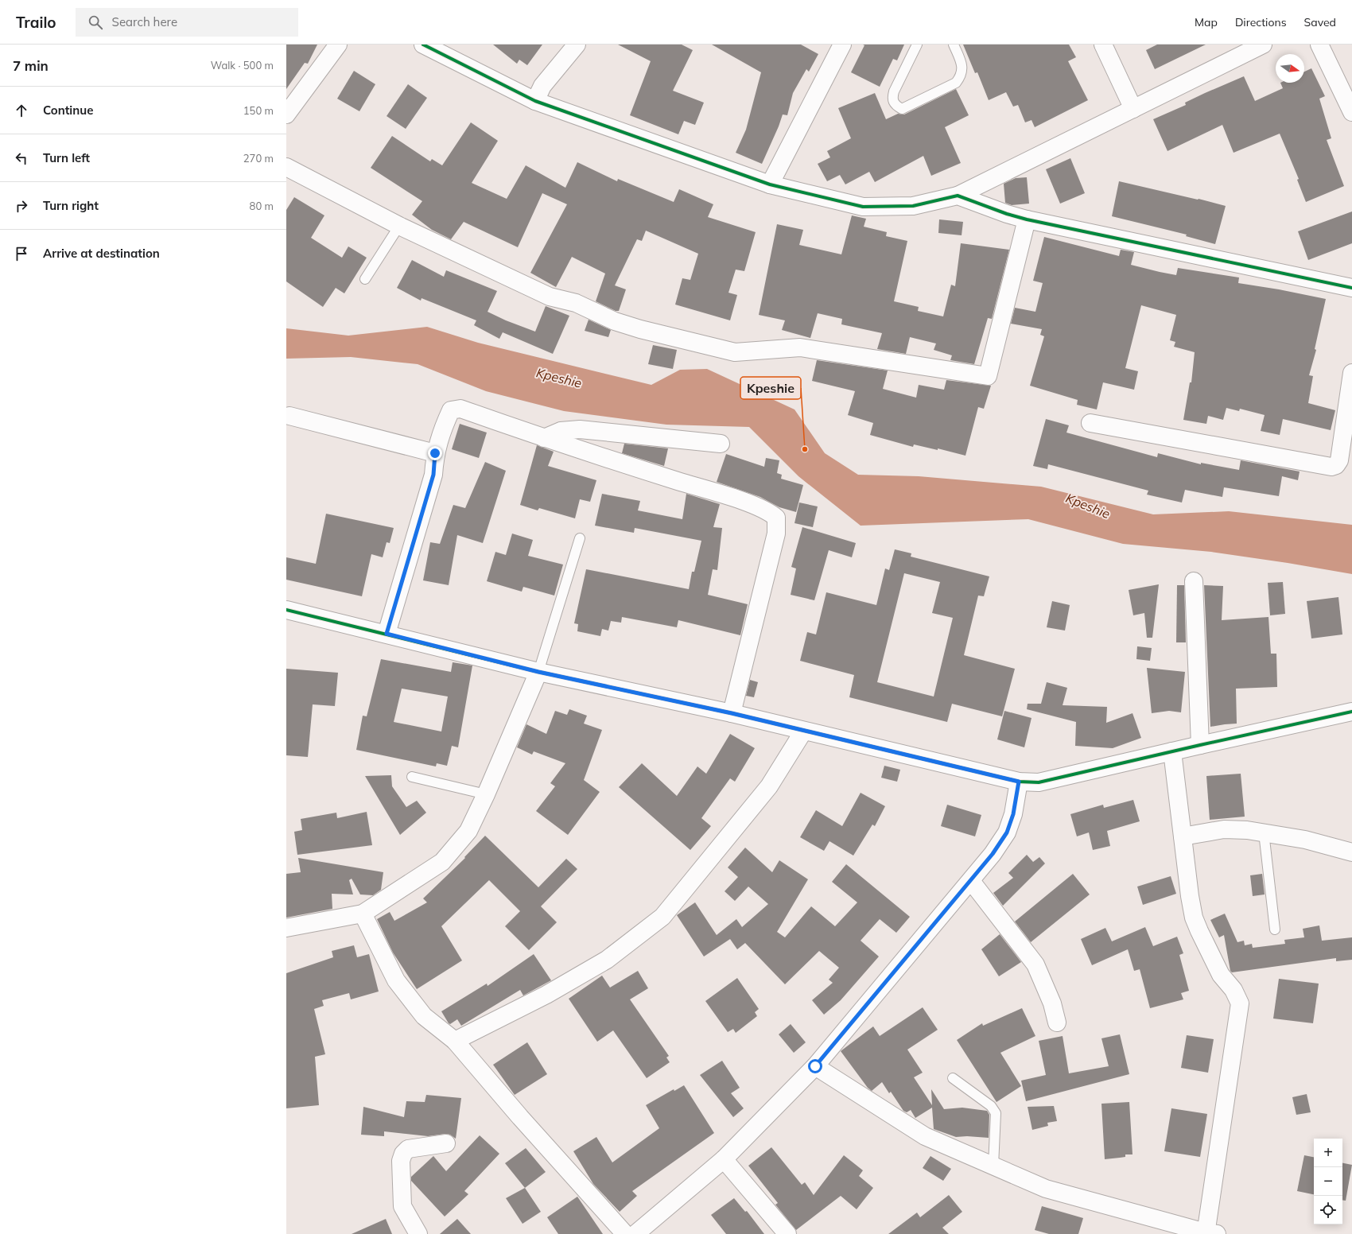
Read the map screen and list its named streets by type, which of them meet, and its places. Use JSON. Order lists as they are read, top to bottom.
{
  "water": ["Kpeshie"],
  "places": ["Kpeshie"],
  "north": "right",
  "page": {
    "header": "Trailo",
    "search": "Search here",
    "nav": ["Map", "Directions", "Saved"],
    "heading": ["7 min", "Walk · 500 m"],
    "list": [
      ["Continue", "150 m"],
      ["Turn left", "270 m"],
      ["Turn right", "80 m"],
      "Arrive at destination"
    ],
    "map_buttons": ["+", "−"]
  }
}
